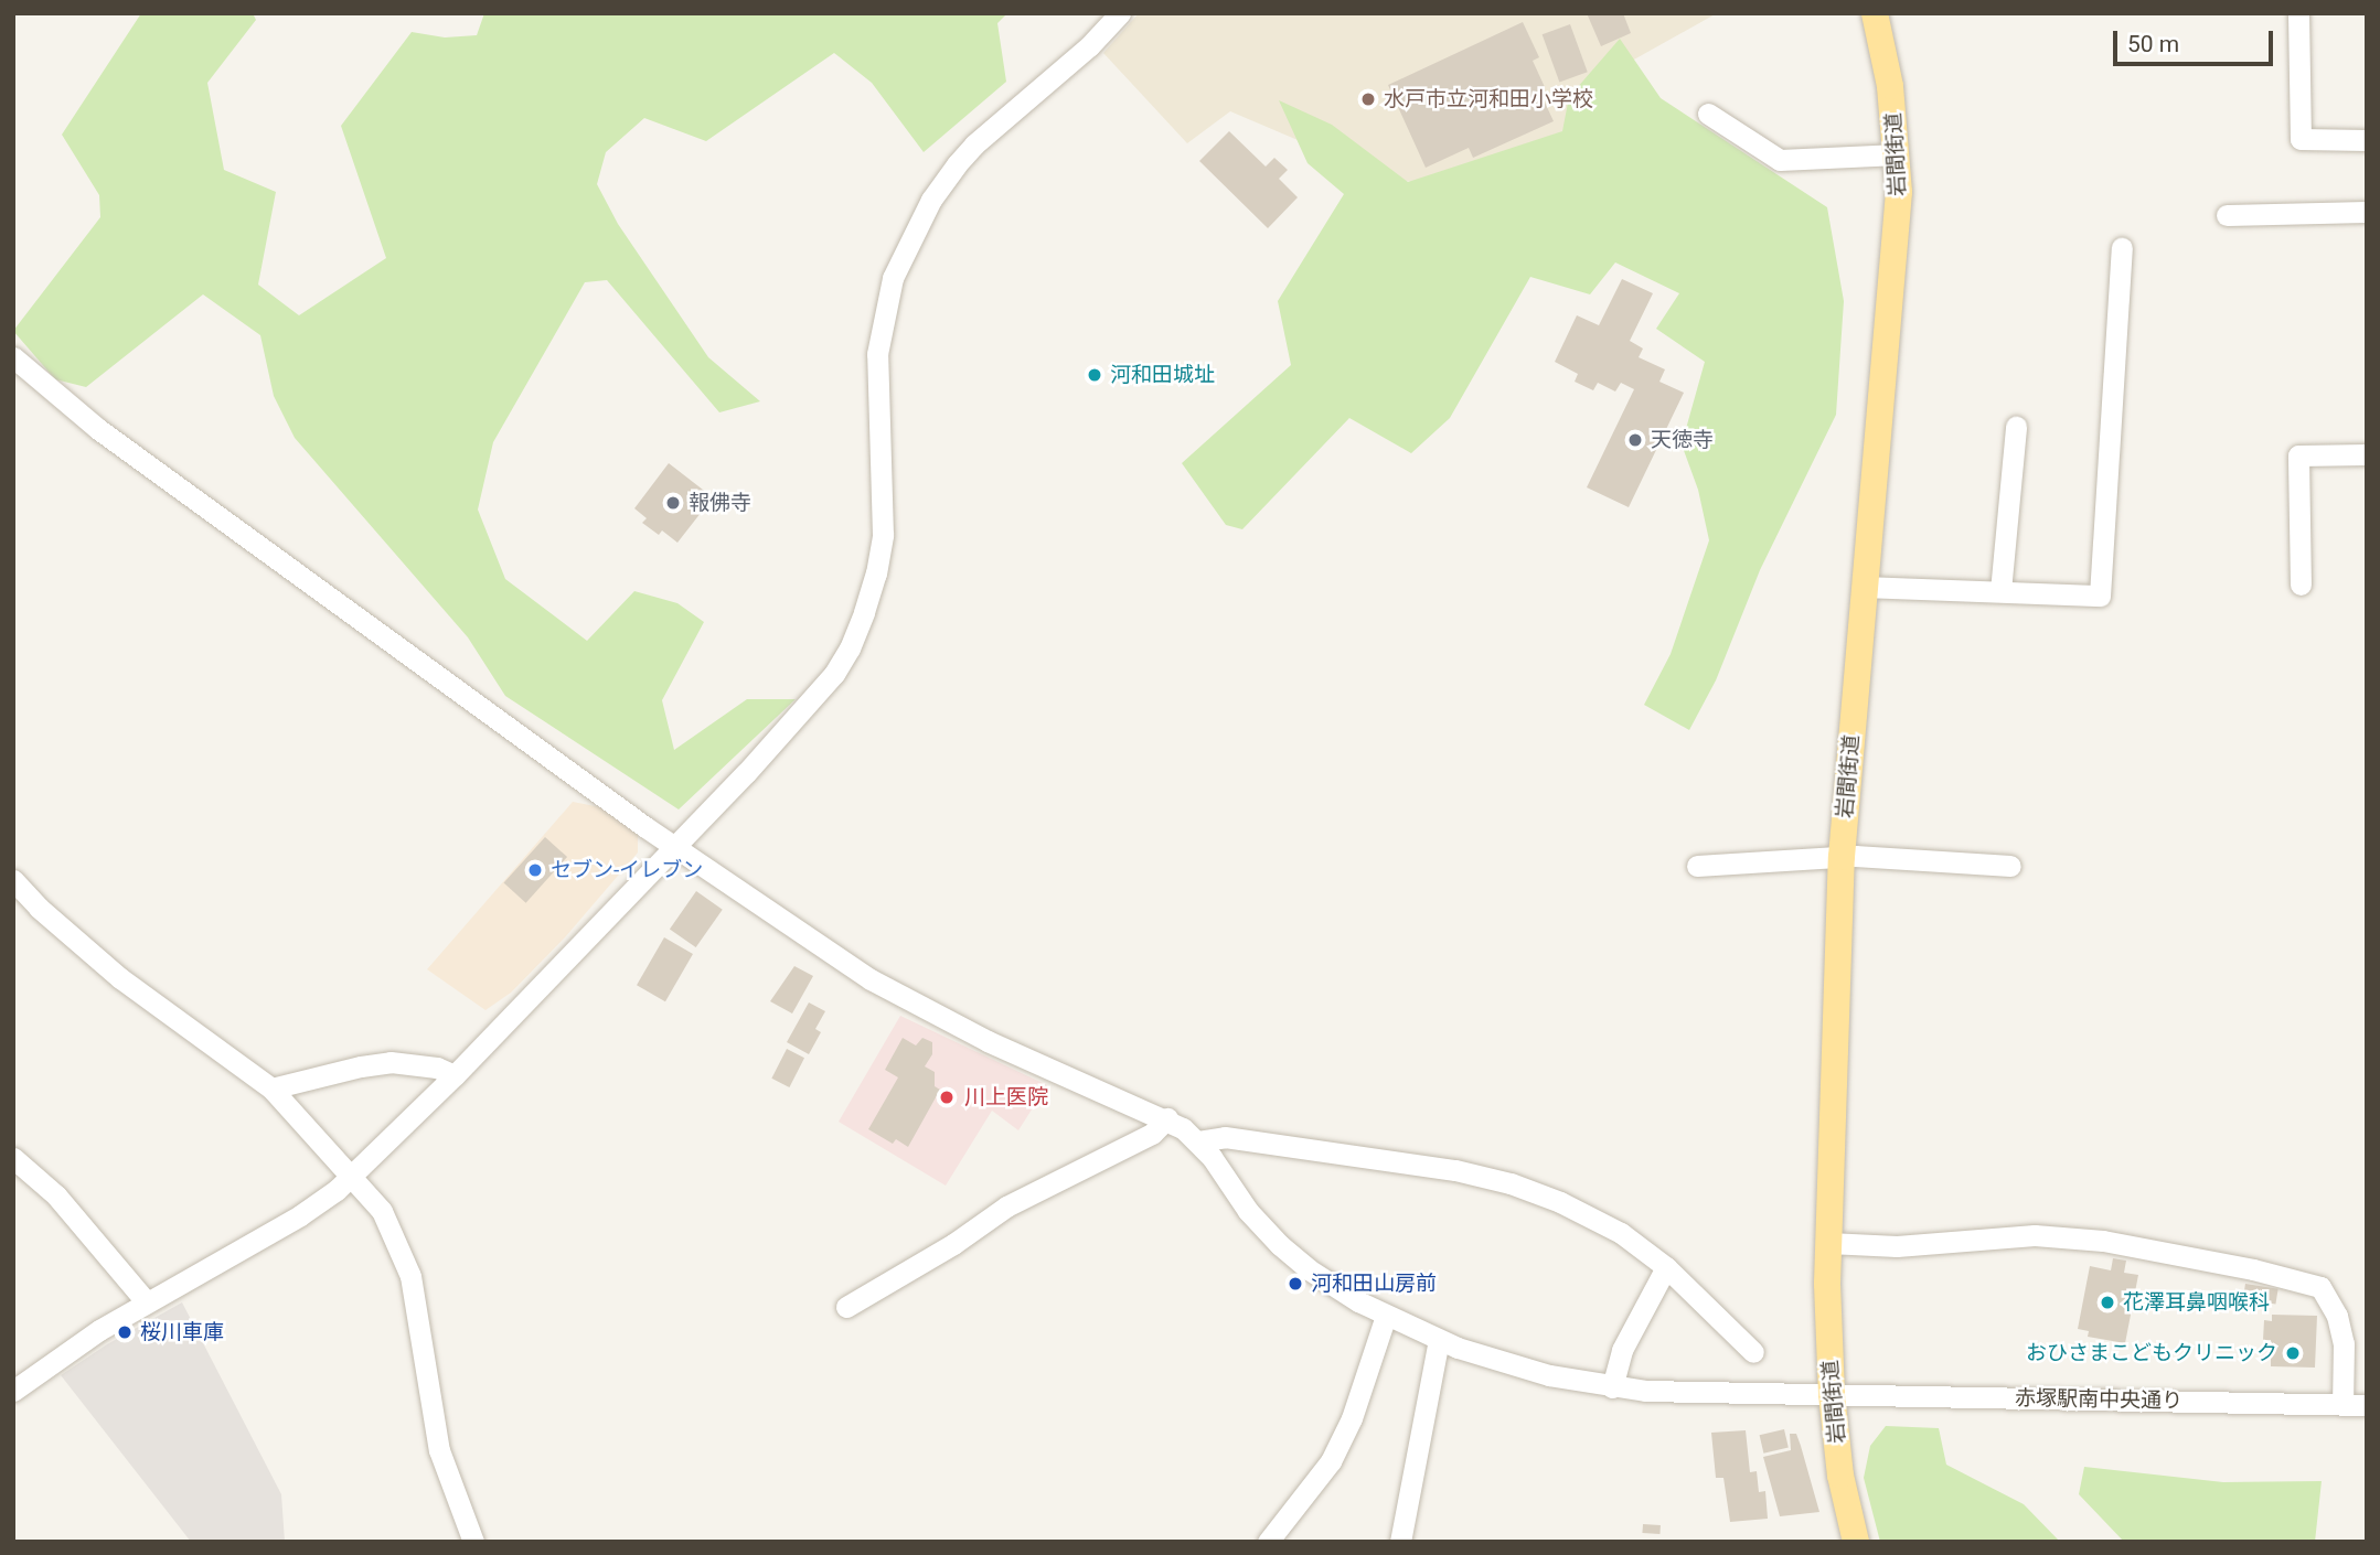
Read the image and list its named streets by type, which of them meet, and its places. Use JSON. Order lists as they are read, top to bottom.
{
  "streets": {
    "main road": ["岩間街道"],
    "street": ["赤塚駅南中央通り"]
  },
  "crossings": [
    ["岩間街道", "赤塚駅南中央通り"]
  ],
  "places": [
    "水戸市立河和田小学校",
    "河和田城址",
    "天徳寺",
    "報佛寺",
    "セブン-イレブン",
    "川上医院",
    "河和田山房前",
    "花澤耳鼻咽喉科",
    "桜川車庫",
    "おひさまこどもクリニック"
  ],
  "scale_bar": "50 m"
}
